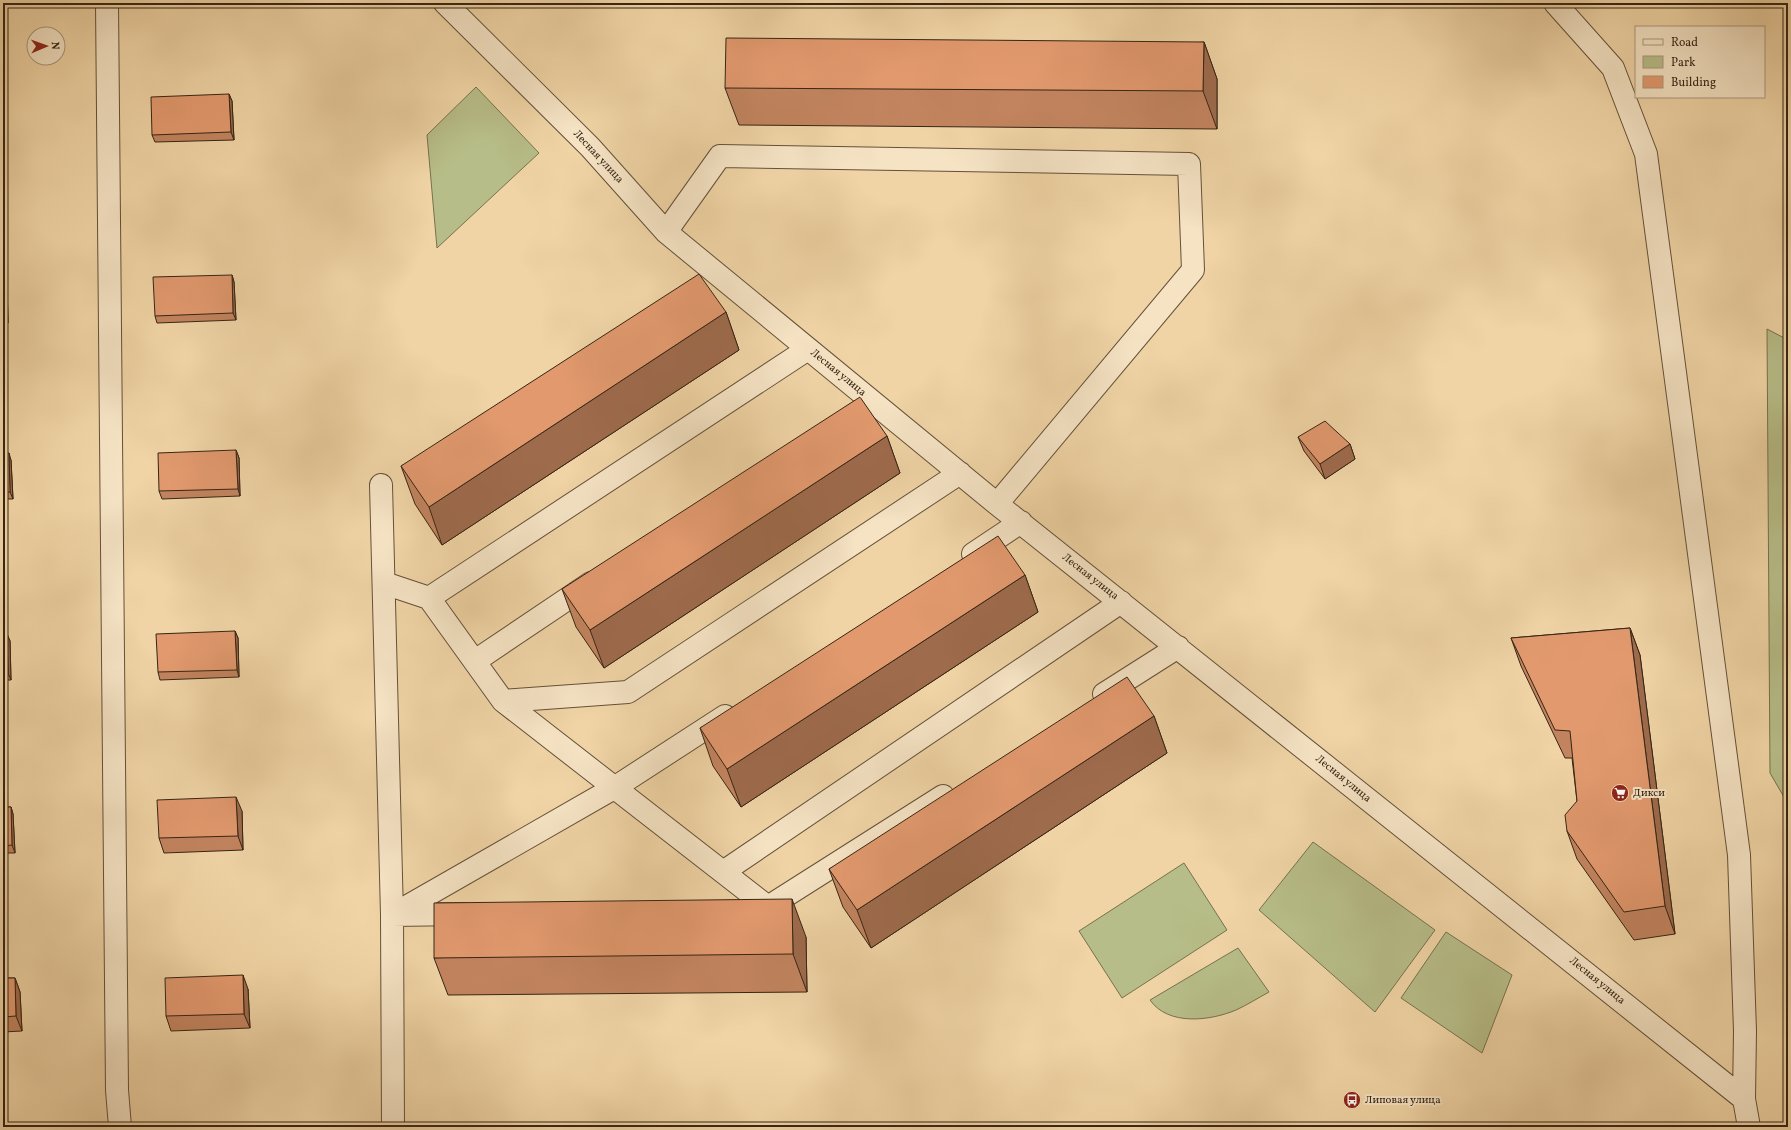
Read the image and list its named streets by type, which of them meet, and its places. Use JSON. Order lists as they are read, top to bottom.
{
  "streets": {
    "street": ["Лесная улица"]
  },
  "places": {
    "supermarket": ["Дикси"],
    "bus stop": ["Липовая улица"]
  },
  "legend": ["Road", "Park", "Building"],
  "north": "right"
}
